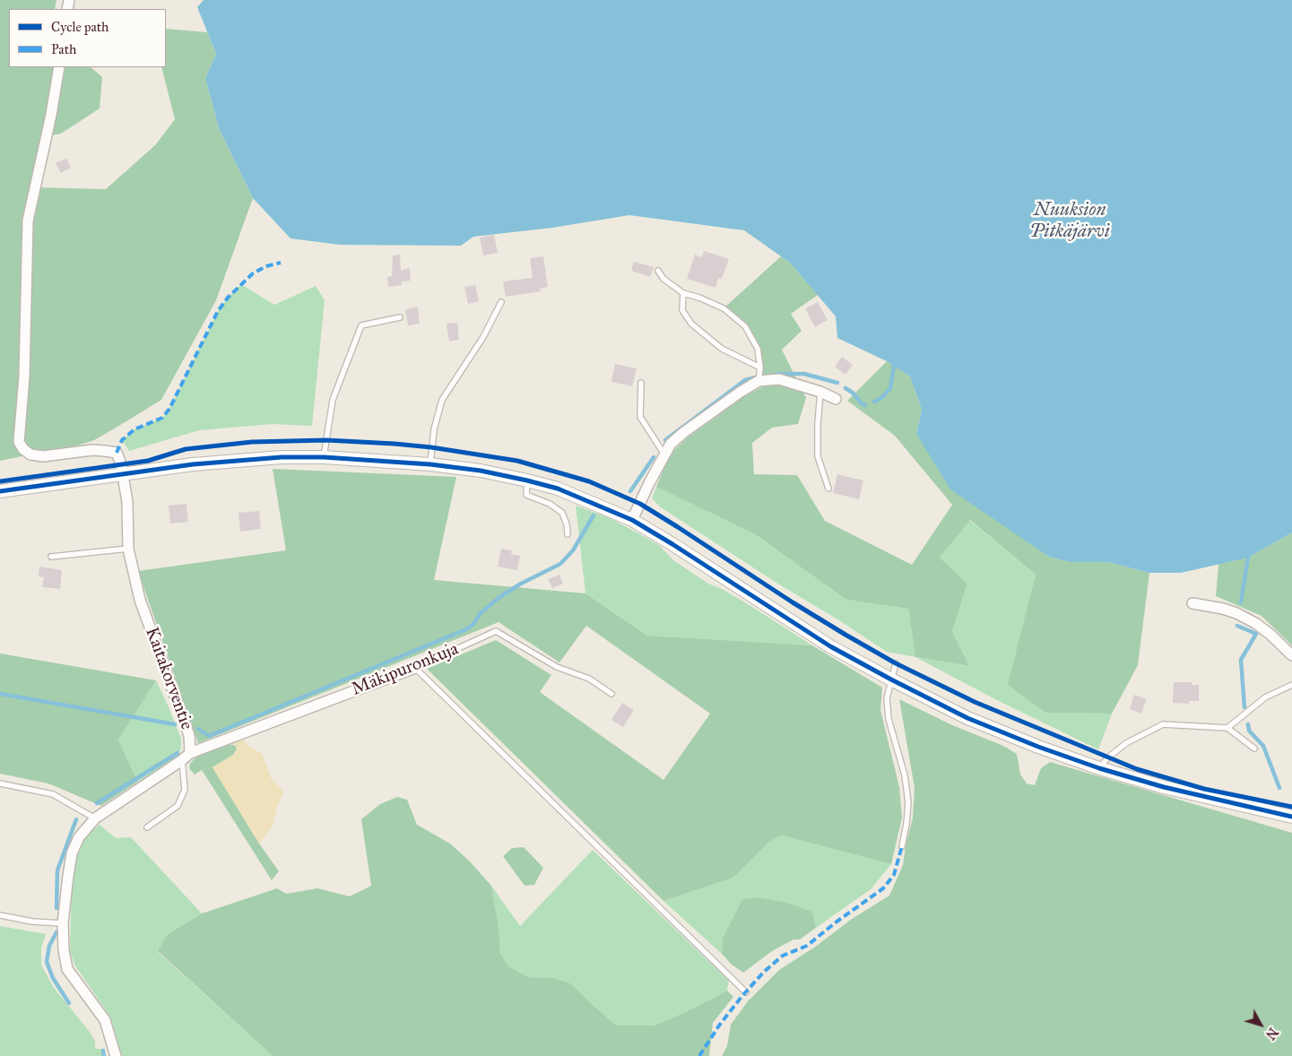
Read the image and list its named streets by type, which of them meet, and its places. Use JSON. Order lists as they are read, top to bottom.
{
  "streets": {
    "street": ["Mäkipuronkuja", "Kaitakorventie"]
  },
  "crossings": [
    ["Mäkipuronkuja", "Kaitakorventie"]
  ],
  "water": ["Nuuksion Pitkäjärvi"],
  "legend": ["Cycle path", "Path"],
  "north": "bottom right"
}
